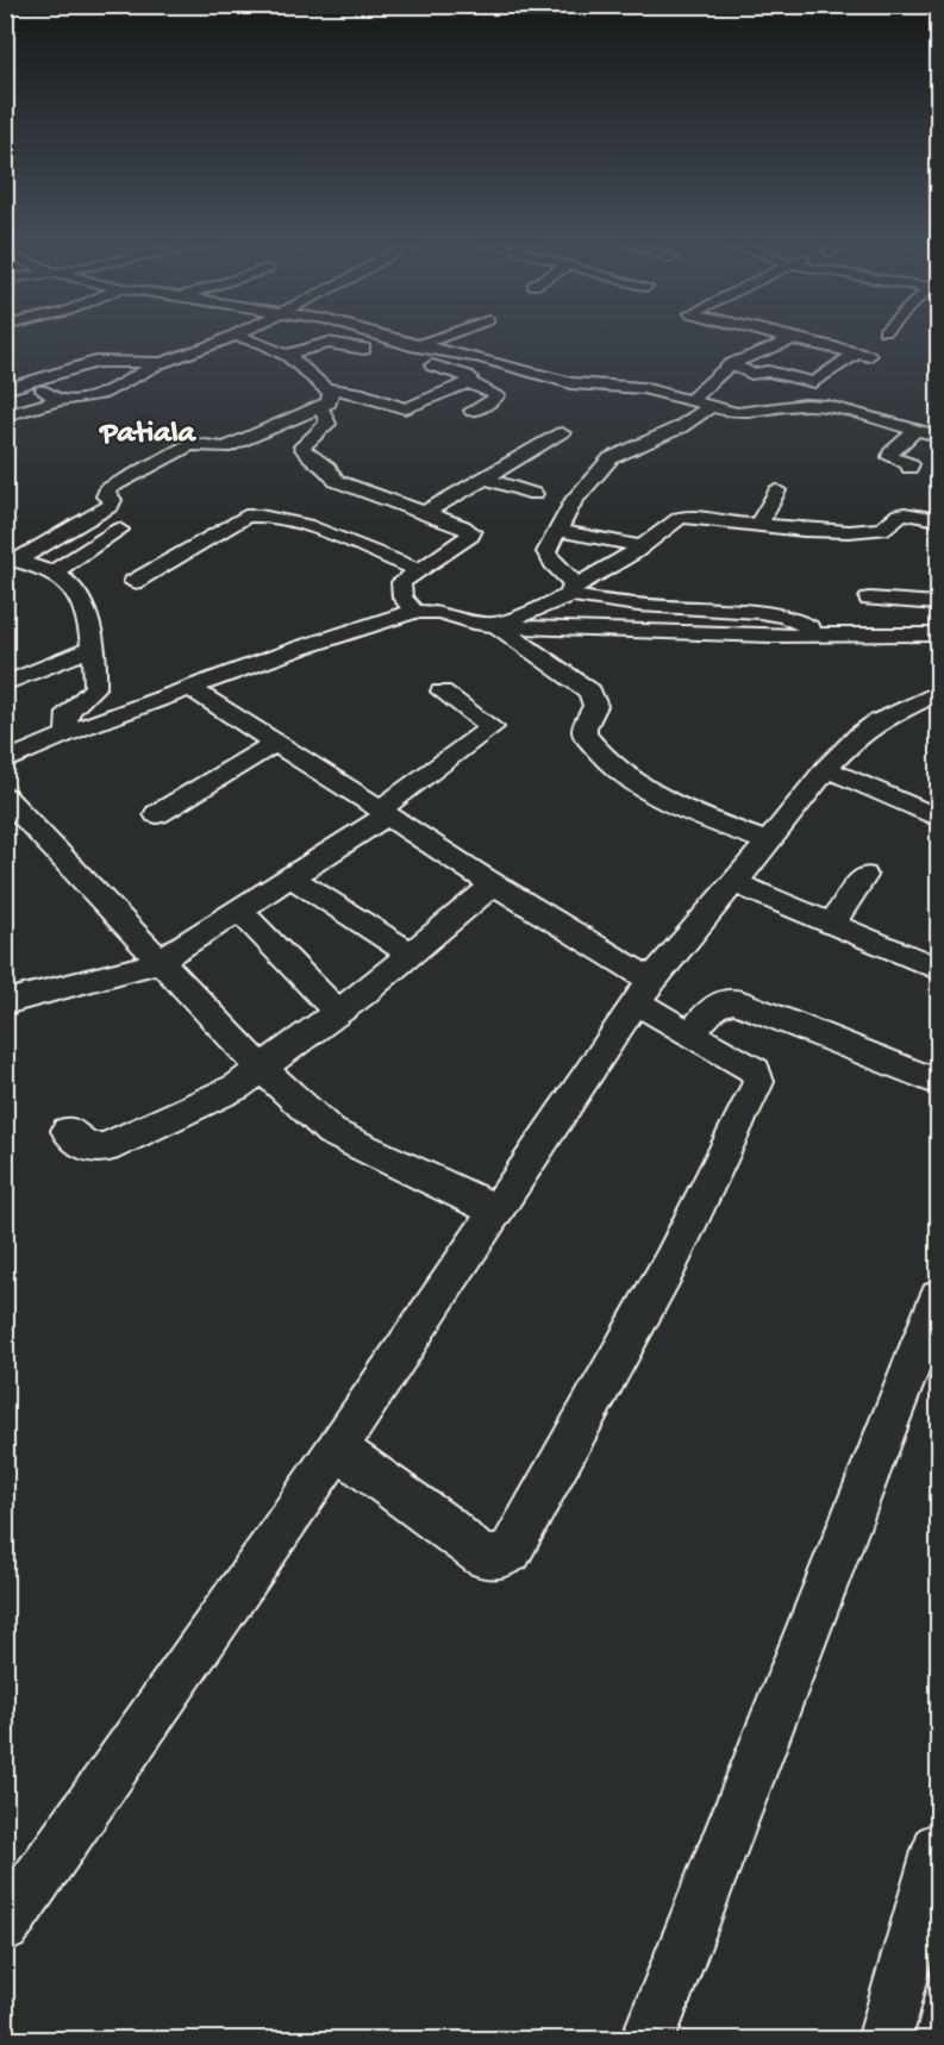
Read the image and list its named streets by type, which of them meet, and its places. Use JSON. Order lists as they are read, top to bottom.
{
  "districts": ["Patiala"]
}
